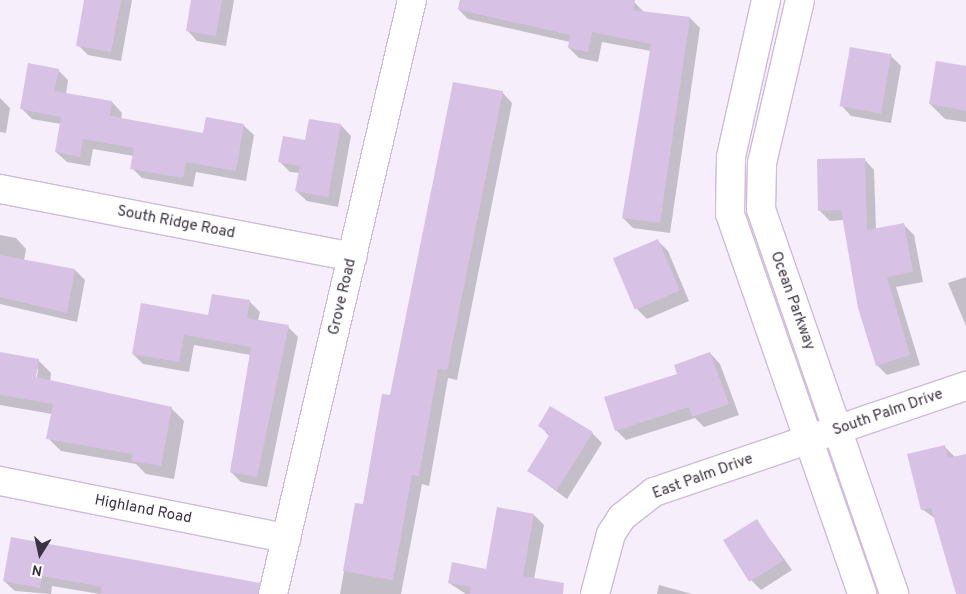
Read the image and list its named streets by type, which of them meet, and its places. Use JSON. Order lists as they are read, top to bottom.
{
  "streets": {
    "street": [
      "South Ridge Road",
      "Grove Road",
      "Ocean Parkway",
      "South Palm Drive",
      "East Palm Drive",
      "Highland Road"
    ]
  },
  "crossings": [
    ["South Ridge Road", "Grove Road"],
    ["Grove Road", "Highland Road"],
    ["Ocean Parkway", "South Palm Drive"],
    ["Ocean Parkway", "East Palm Drive"],
    ["South Palm Drive", "East Palm Drive"]
  ],
  "north": "bottom"
}
